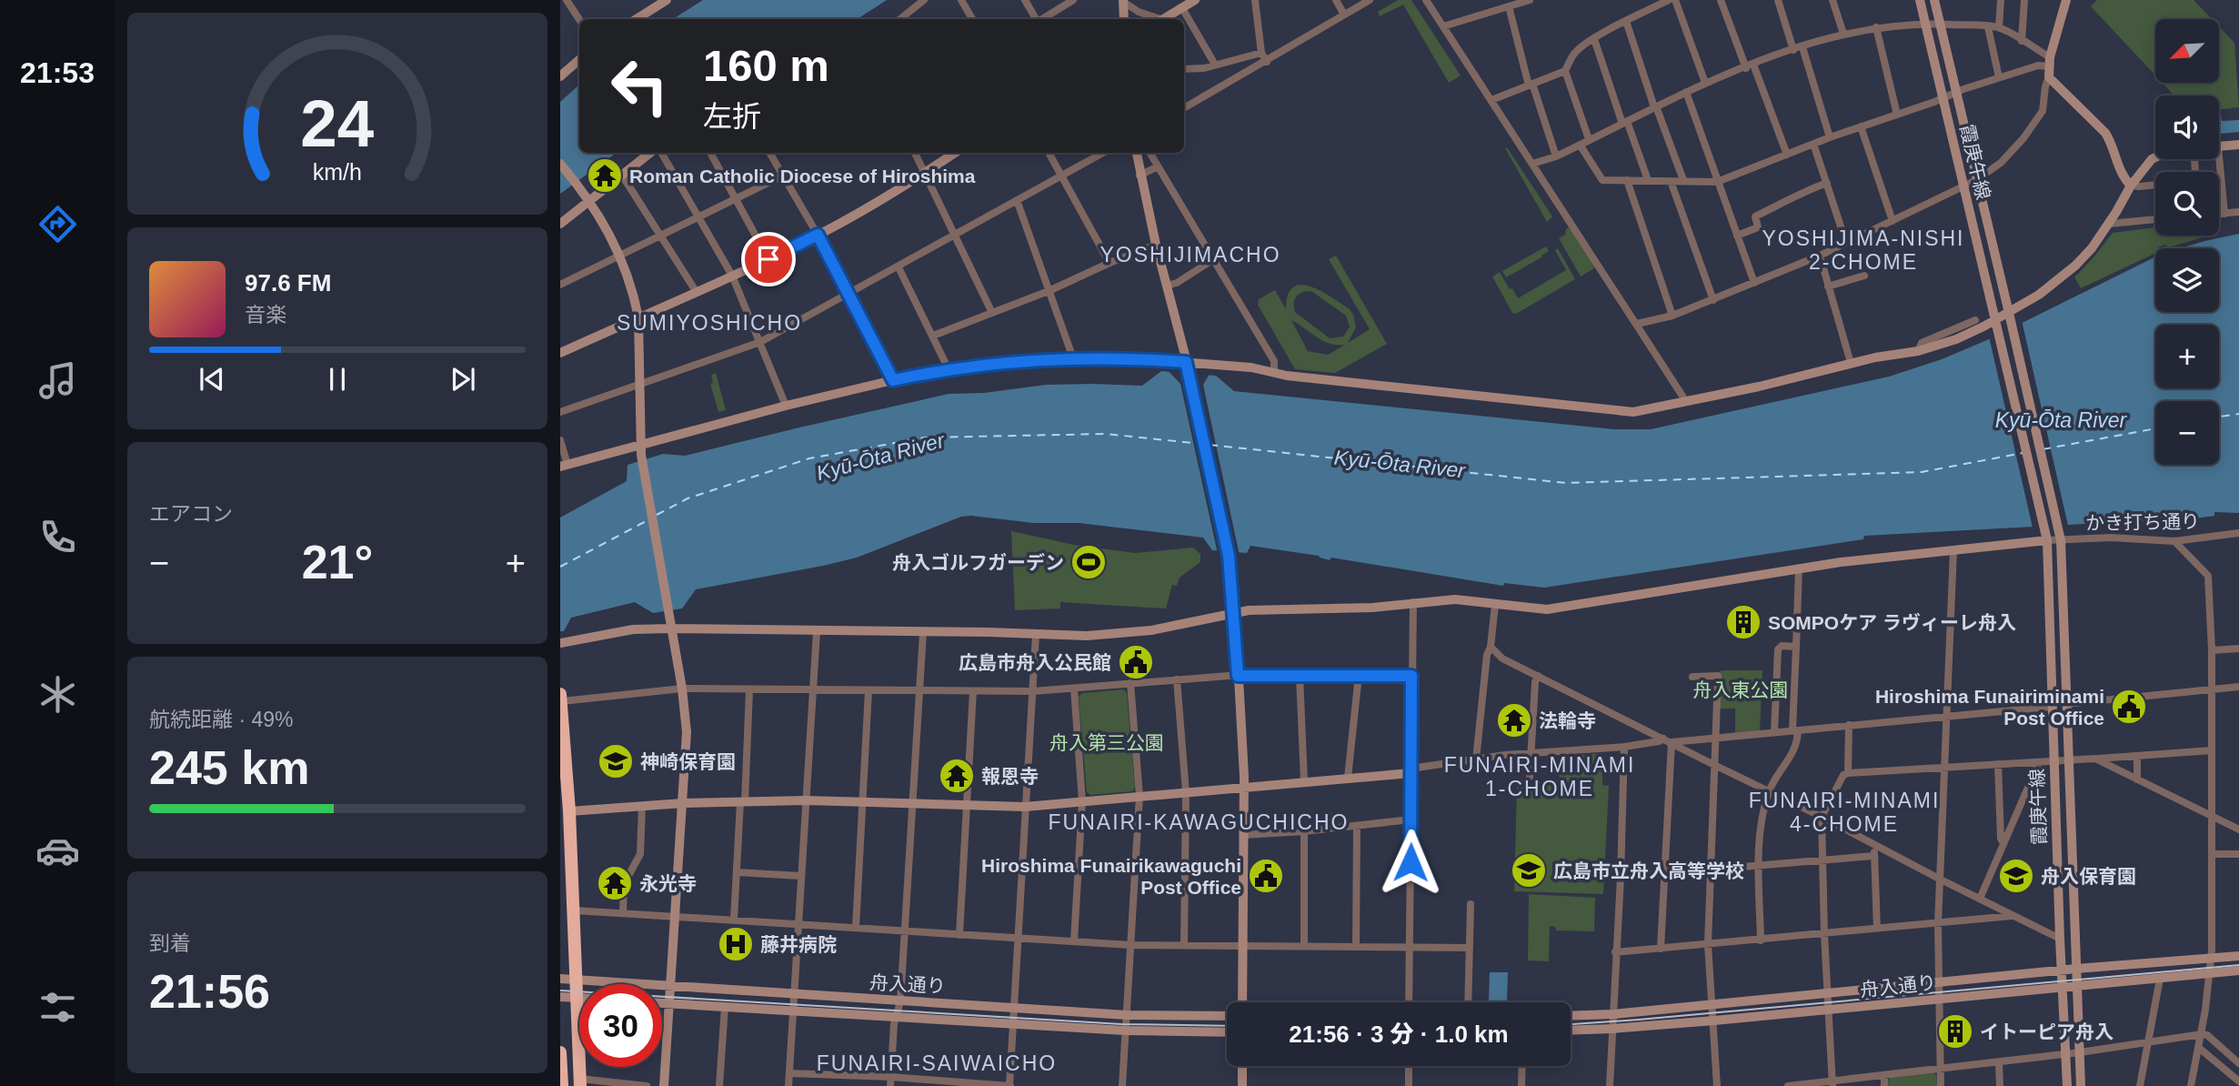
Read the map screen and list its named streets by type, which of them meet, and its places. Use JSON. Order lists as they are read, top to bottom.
{
  "streets": {
    "street": ["霞庚午線", "かき打ち通り", "舟入通り"]
  },
  "crossings": [
    ["霞庚午線", "かき打ち通り"],
    ["霞庚午線", "舟入通り"]
  ],
  "districts": [
    "YOSHIJIMA-NISHI 2-CHOME",
    "YOSHIJIMACHO",
    "SUMIYOSHICHO",
    "FUNAIRI-MINAMI 1-CHOME",
    "FUNAIRI-MINAMI 4-CHOME",
    "FUNAIRI-KAWAGUCHICHO",
    "FUNAIRI-SAIWAICHO"
  ],
  "water": ["Kyū-Ōta River"],
  "parks": ["舟入東公園", "舟入第三公園"],
  "places": {
    "temple": [
      "Roman Catholic Diocese of Hiroshima",
      "法輪寺",
      "報恩寺",
      "永光寺"
    ],
    "sports": ["舟入ゴルフガーデン"],
    "building": ["SOMPOケア ラヴィーレ舟入", "イトーピア舟入"],
    "public building": ["広島市舟入公民館", "Hiroshima Funairiminami Post Office", "Hiroshima Funairikawaguchi Post Office"],
    "school or university": ["神崎保育園", "広島市立舟入高等学校", "舟入保育園"],
    "hospital": ["藤井病院"]
  },
  "north": "bottom left",
  "page": {
    "tabs": "21:53",
    "map_buttons": ["+", "−"],
    "turn": ["160 m", "左折"],
    "song": ["97.6 FM", "音楽"],
    "tile": [
      "エアコン",
      ["航続距離 · 49%", "245 km"],
      ["到着", "21:56"]
    ],
    "heat": ["−", "21°", "+"],
    "limit": "30",
    "trip": "21:56 · 3 分 · 1.0 km",
    "gauge": ["24", "km/h"]
  }
}
